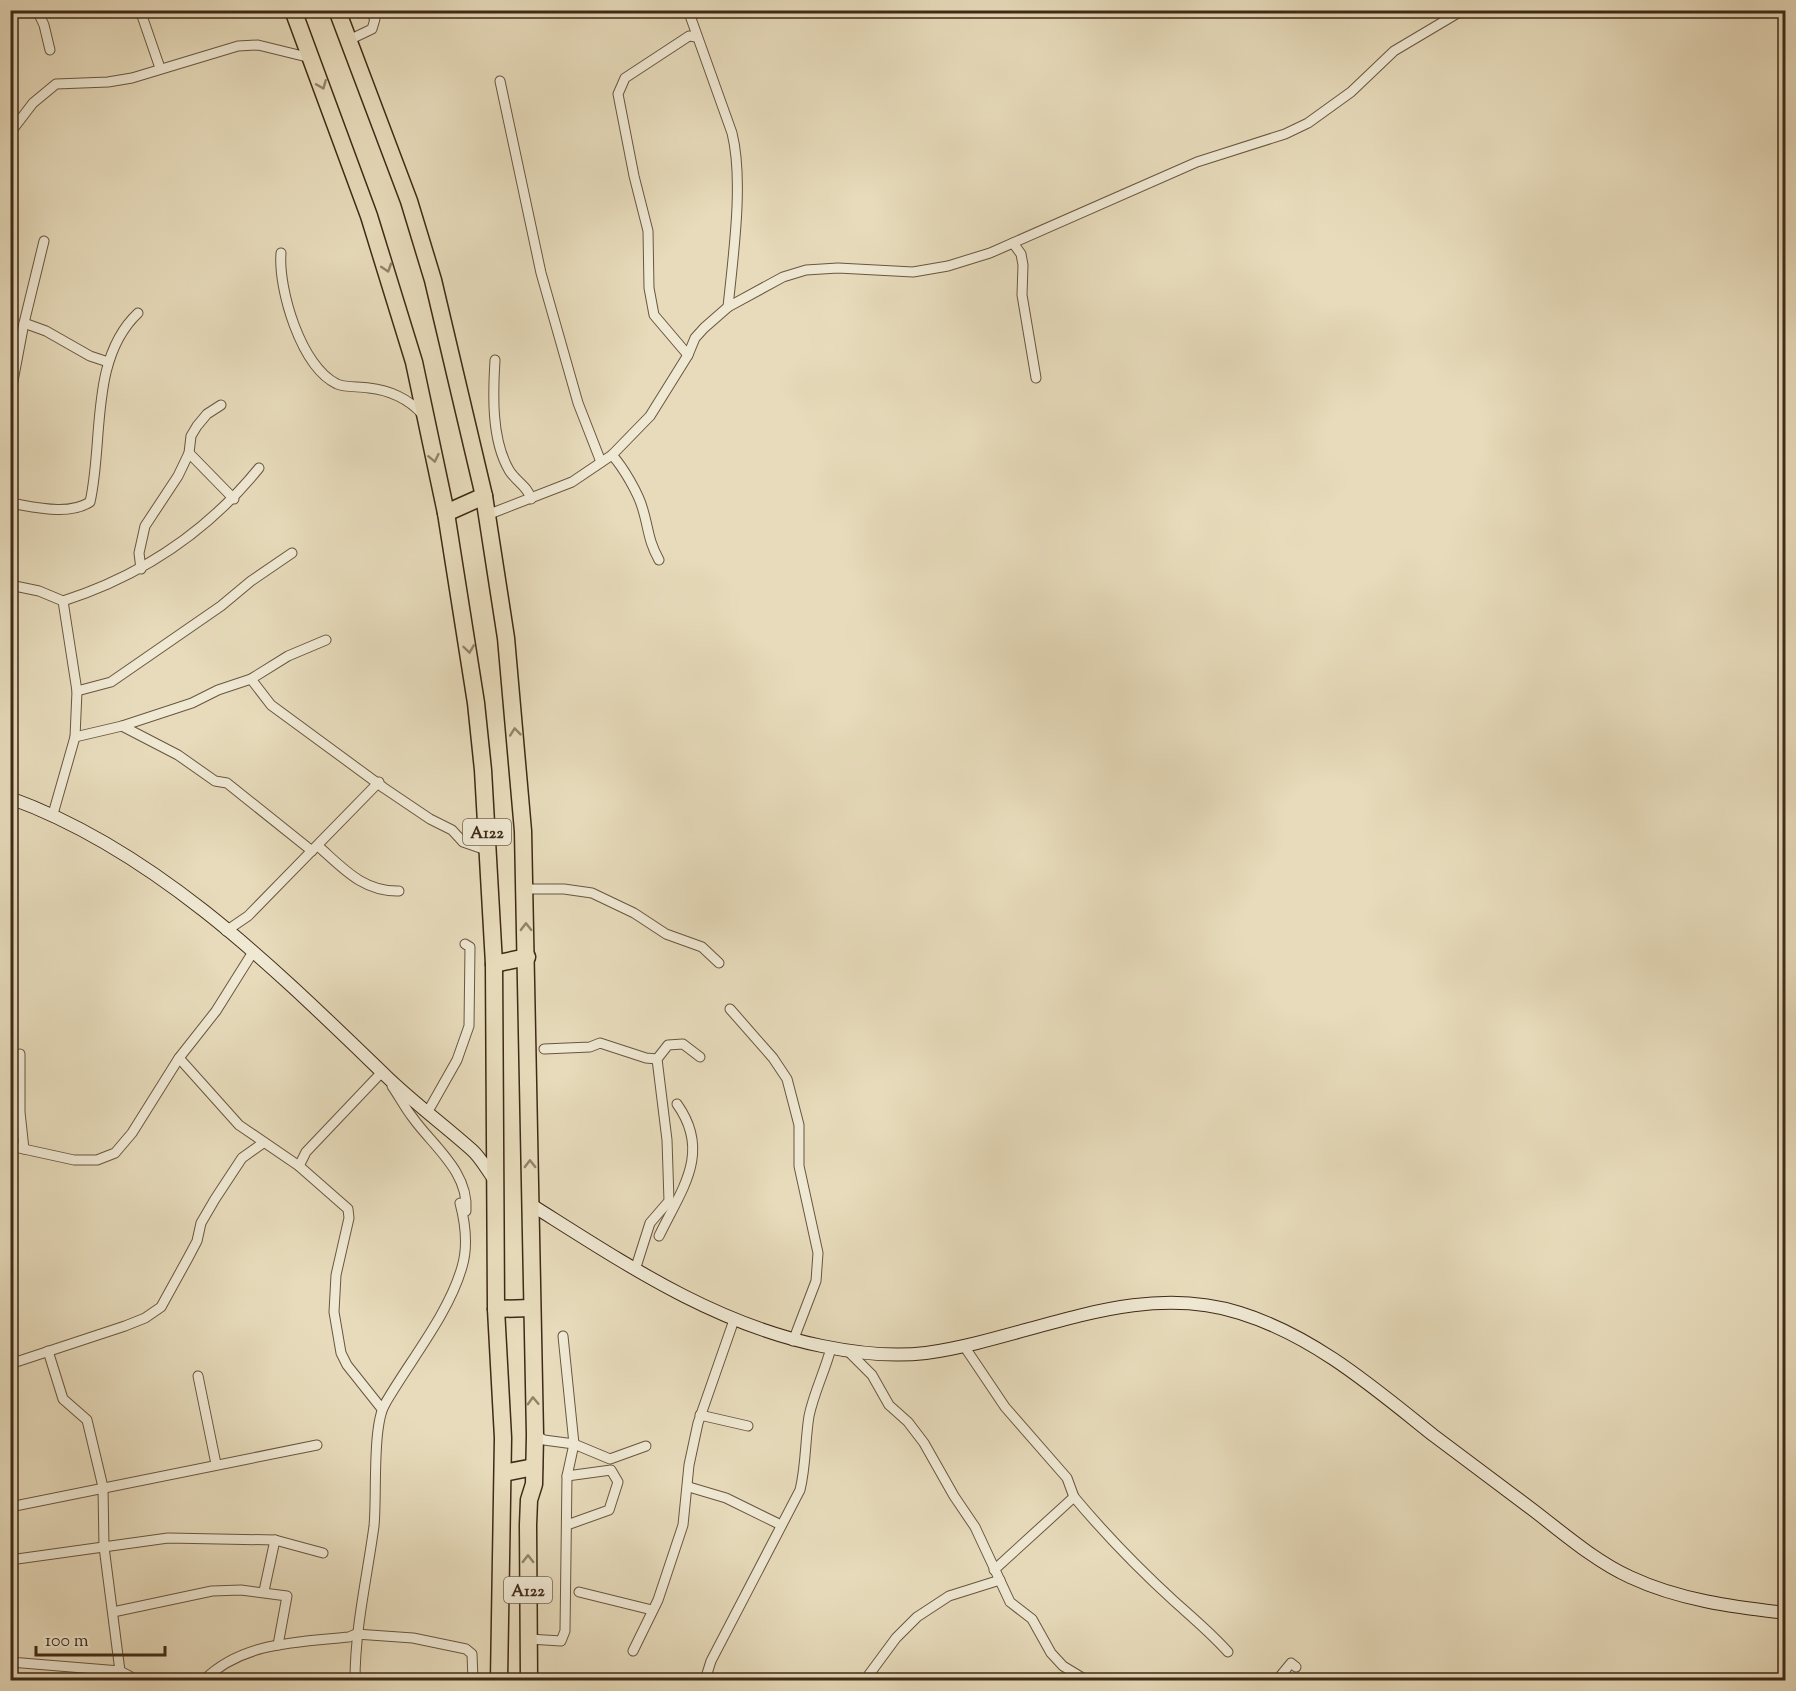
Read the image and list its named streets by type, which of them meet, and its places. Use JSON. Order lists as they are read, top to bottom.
{
  "streets": {
    "highway": ["A122"]
  },
  "scale_bar": "100 m"
}
